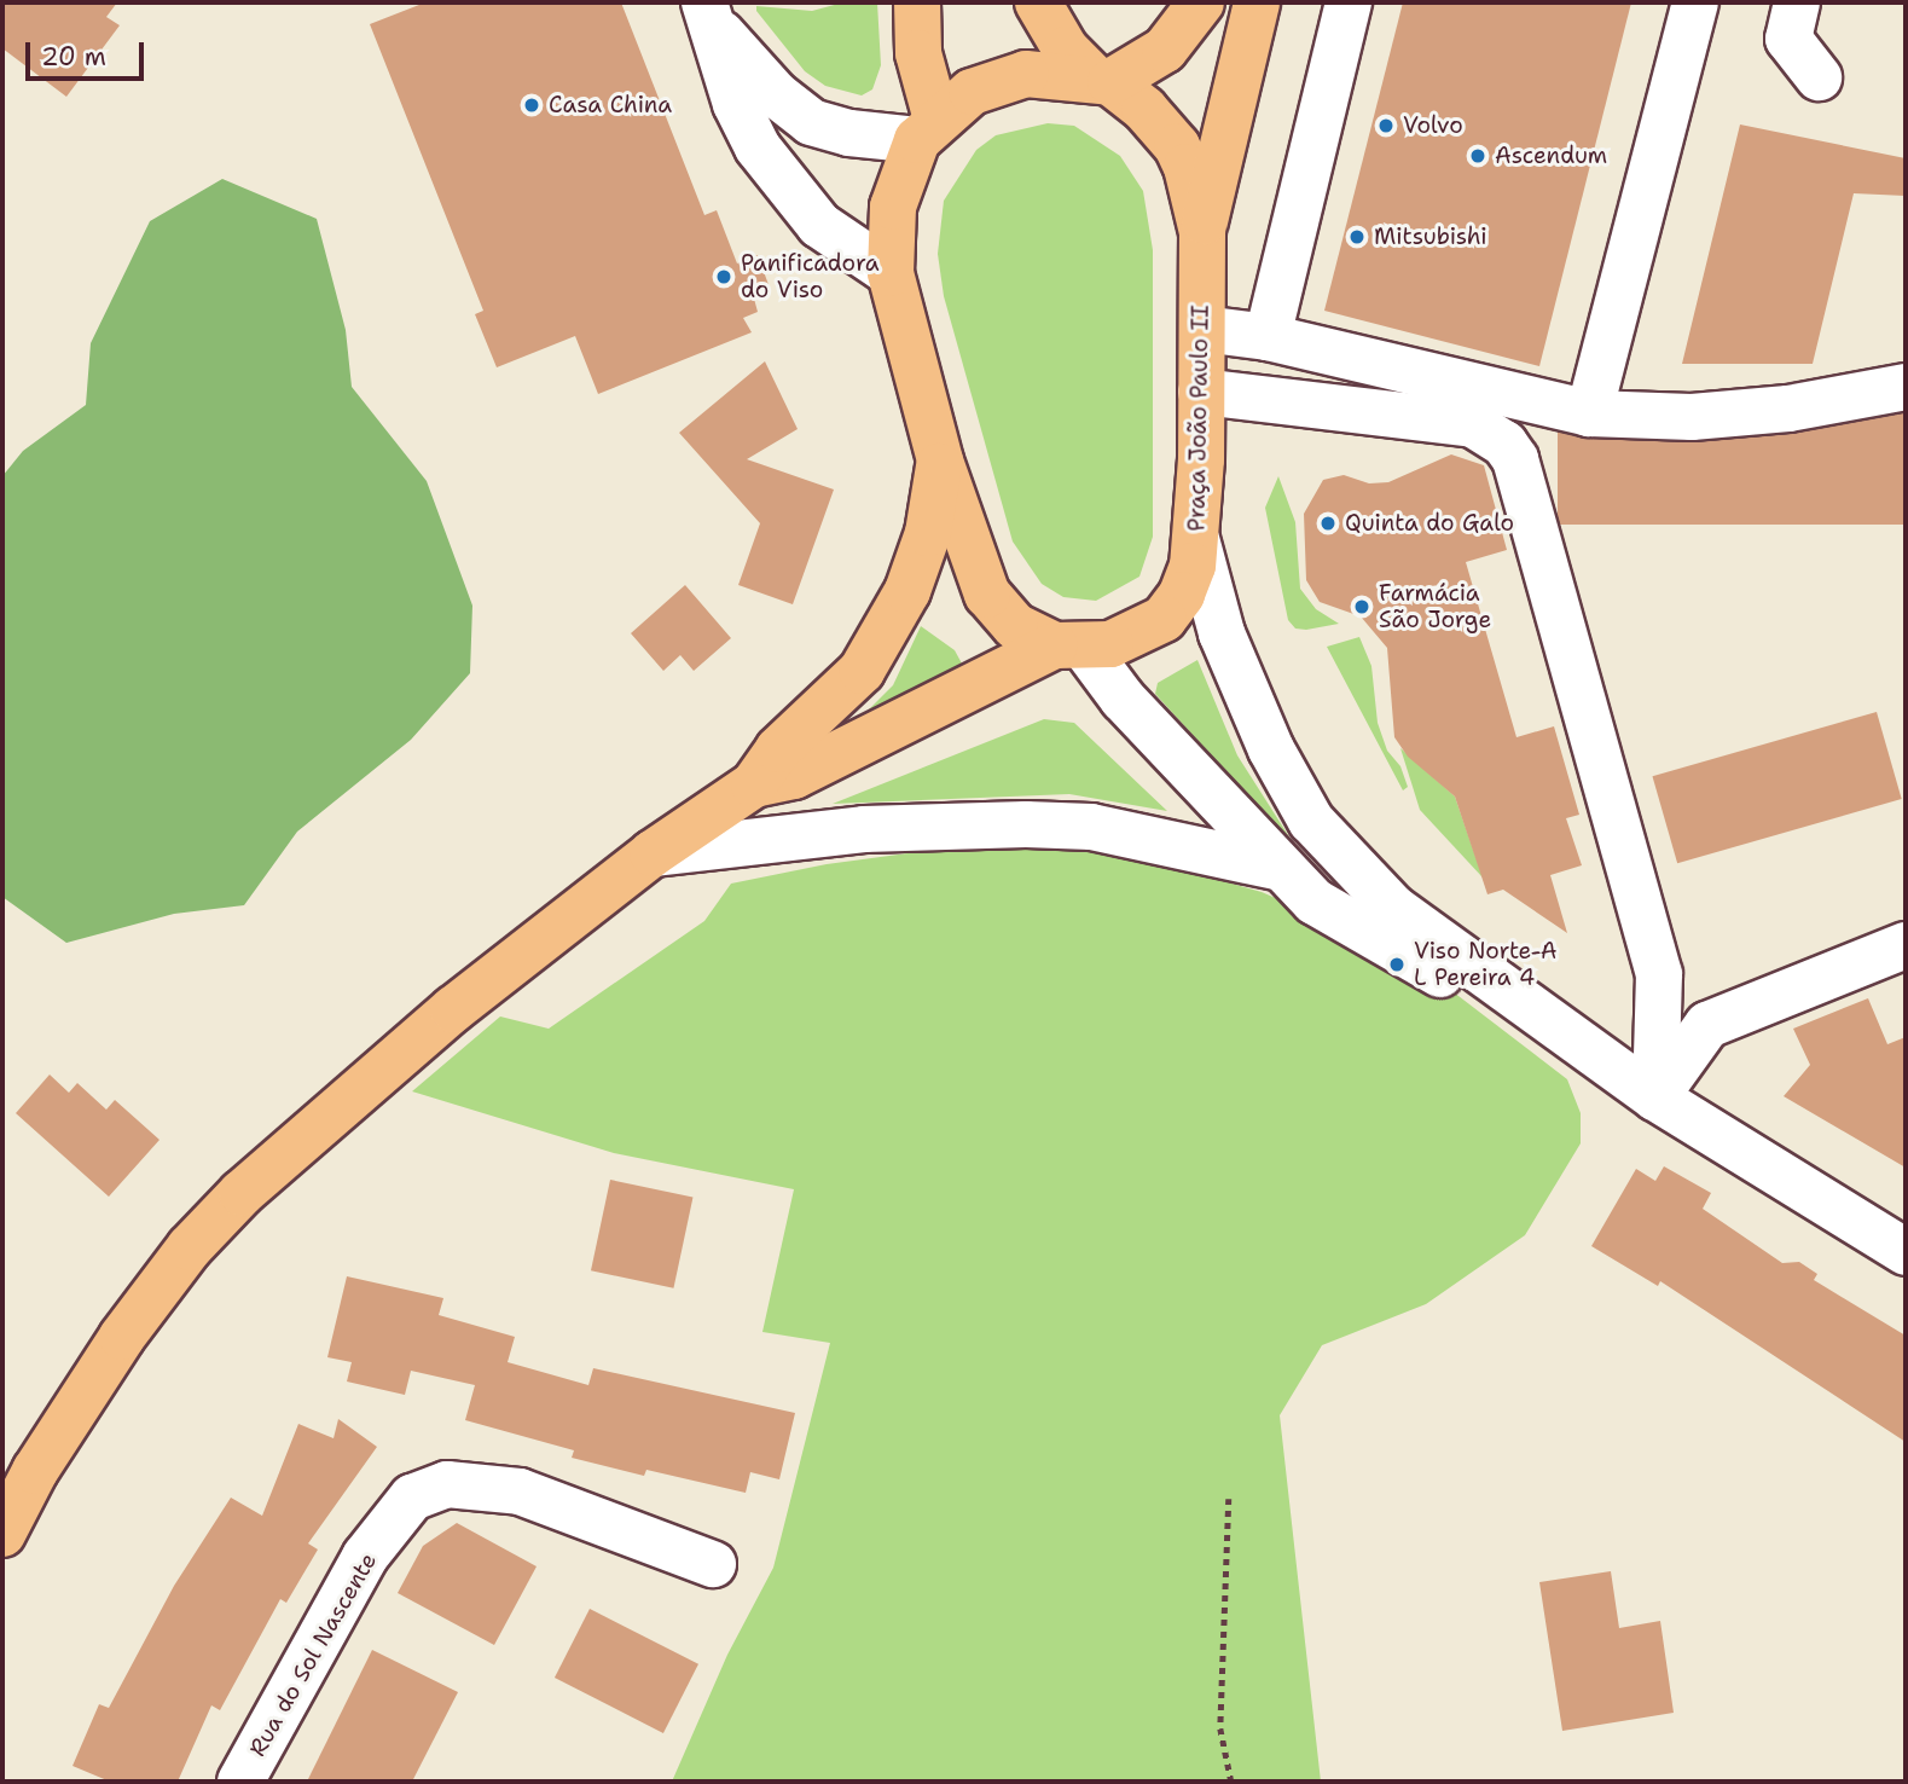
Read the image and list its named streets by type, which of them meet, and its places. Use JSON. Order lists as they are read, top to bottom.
{
  "streets": {
    "main road": ["Praça João Paulo II"],
    "street": ["Rua do Sol Nascente"]
  },
  "places": [
    "Casa China",
    "Volvo",
    "Ascendum",
    "Mitsubishi",
    "Panificadora do Viso",
    "Quinta do Galo",
    "Farmácia São Jorge",
    "Viso Norte-A L Pereira 4"
  ],
  "scale_bar": "20 m"
}
